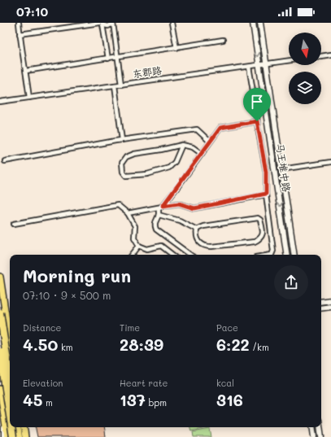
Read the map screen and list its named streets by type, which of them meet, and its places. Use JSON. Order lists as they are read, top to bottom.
{
  "streets": {
    "main road": ["马王堆中路"],
    "street": ["东郡路"]
  },
  "crossings": [
    ["东郡路", "马王堆中路"]
  ],
  "north": "bottom",
  "page": {
    "status": "07:10",
    "heading": ["Morning run", "07:10 · 9 × 500 m"],
    "stats": [
      ["Distance", "4.50 km"],
      ["Time", "28:39"],
      ["Pace", "6:22 /km"],
      ["Elevation", "45 m"],
      ["Heart rate", "137 bpm"],
      ["kcal", "316"]
    ]
  }
}
